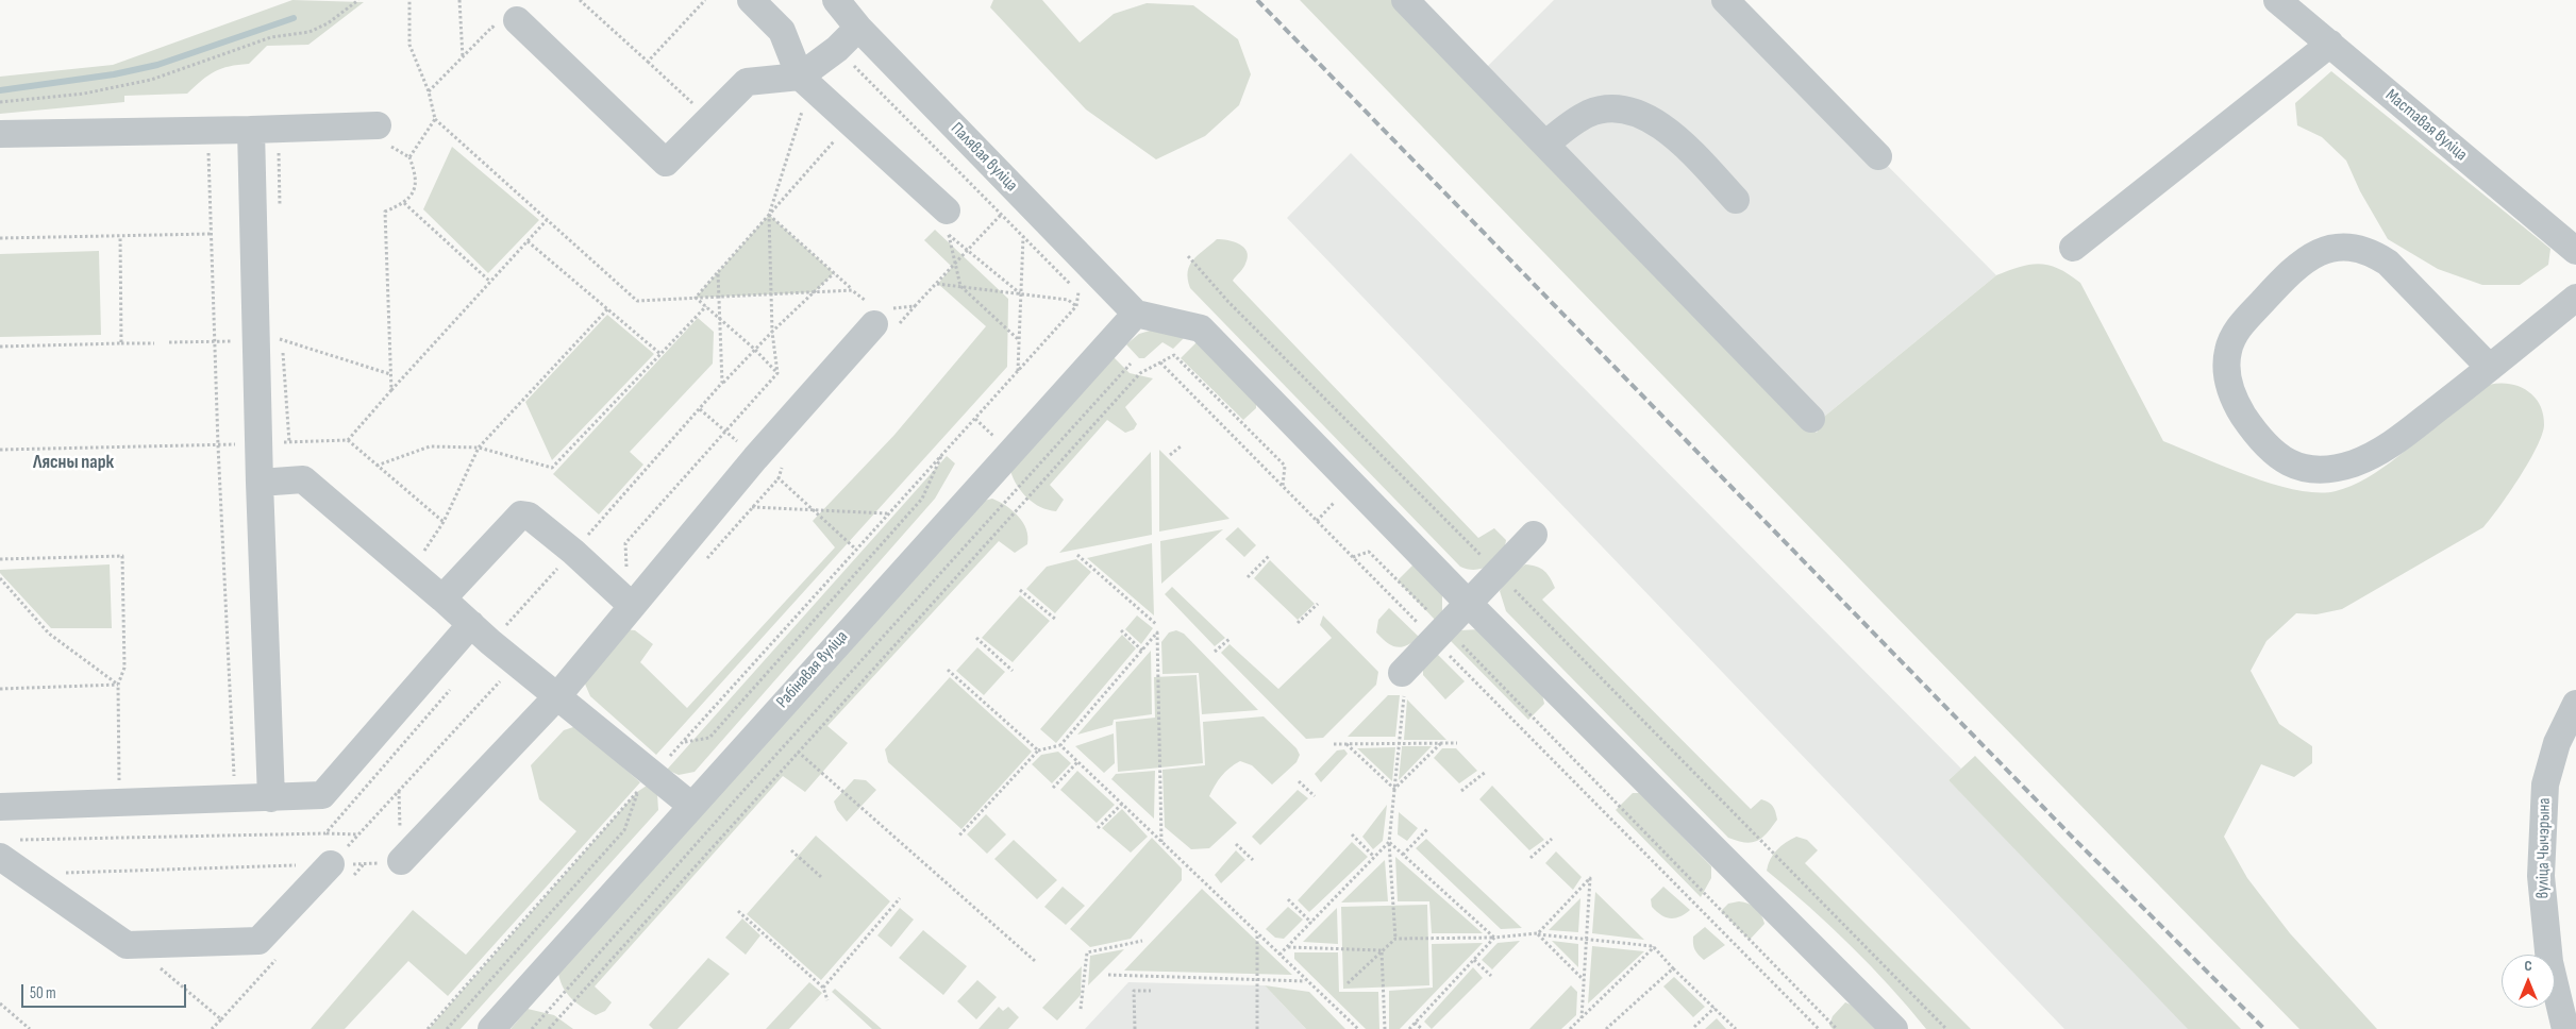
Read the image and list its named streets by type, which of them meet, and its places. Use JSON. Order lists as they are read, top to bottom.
{
  "streets": {
    "street": [
      "Маставая вуліца",
      "Палявая вуліца",
      "Рабінавая вуліца",
      "вуліца Чычэрына"
    ]
  },
  "crossings": [
    ["Палявая вуліца", "Рабінавая вуліца"]
  ],
  "districts": ["Лясны парк"],
  "scale_bar": "50 m",
  "north": "top"
}
